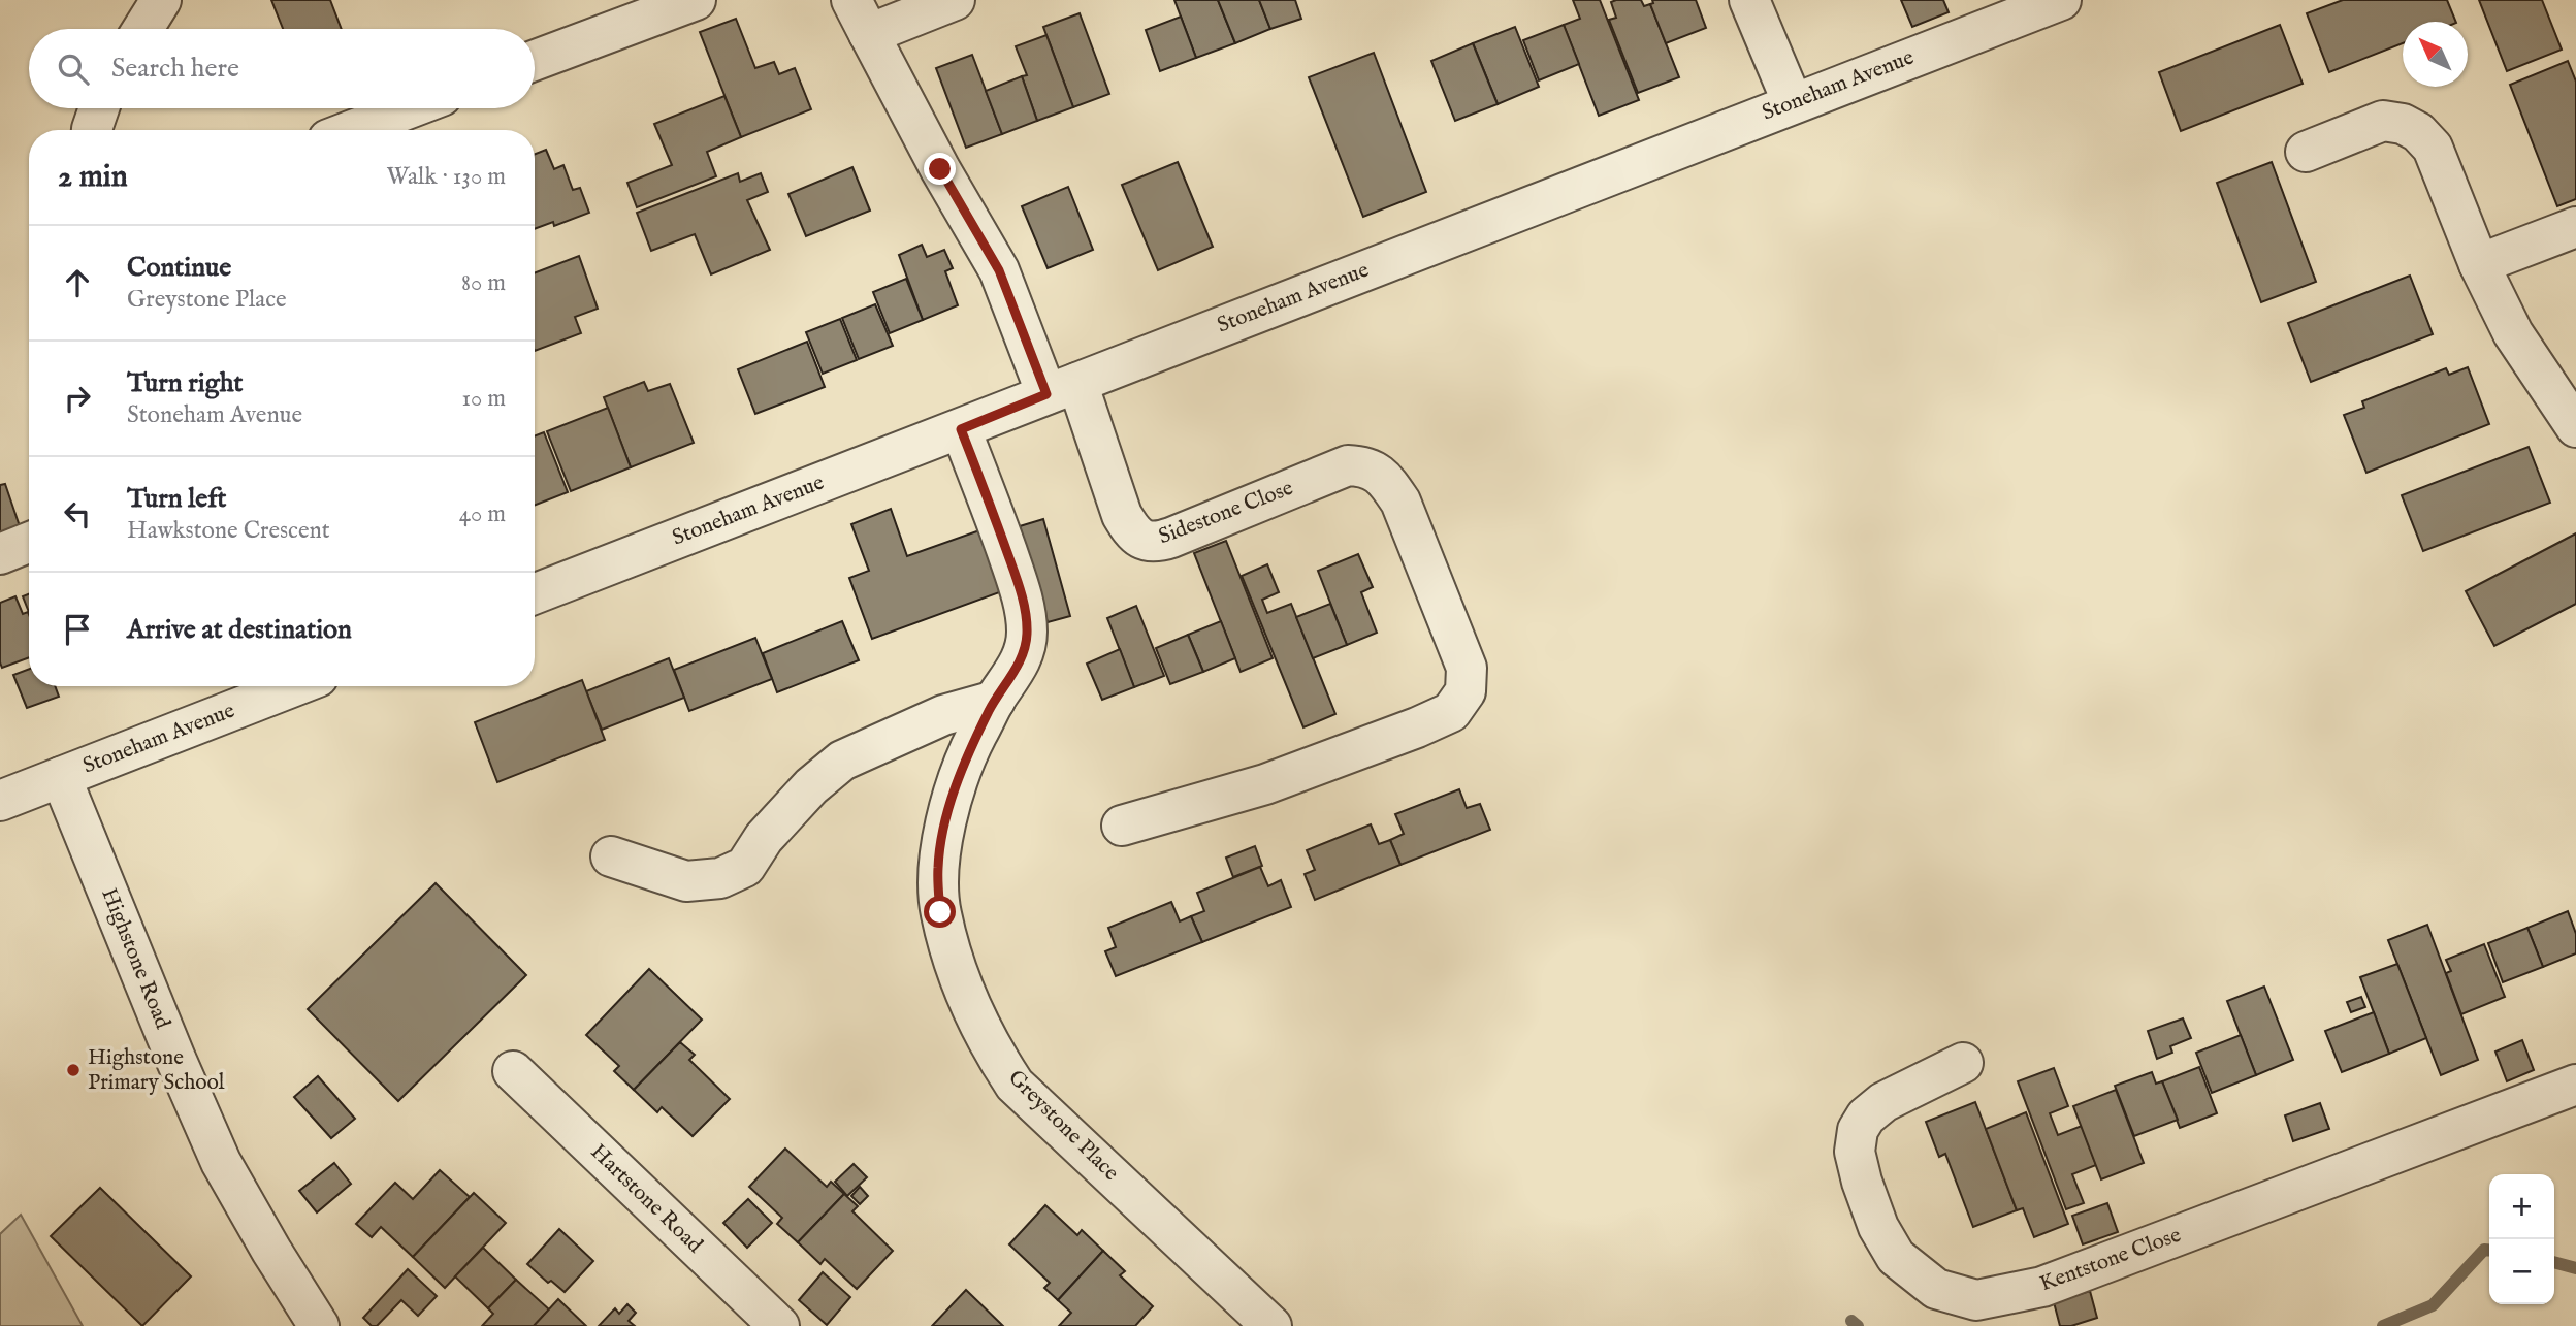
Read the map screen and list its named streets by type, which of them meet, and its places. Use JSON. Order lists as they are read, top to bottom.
{
  "streets": {
    "street": [
      "Stoneham Avenue",
      "Sidestone Close",
      "Highstone Road",
      "Greystone Place",
      "Hartstone Road",
      "Kentstone Close"
    ]
  },
  "crossings": [
    ["Stoneham Avenue", "Sidestone Close"],
    ["Stoneham Avenue", "Highstone Road"],
    ["Stoneham Avenue", "Greystone Place"]
  ],
  "places": ["Highstone Primary School"],
  "north": "top left",
  "page": {
    "search": "Search here",
    "heading": ["2 min", "Walk · 130 m"],
    "list": [
      ["Continue", "Greystone Place", "80 m"],
      ["Turn right", "Stoneham Avenue", "10 m"],
      ["Turn left", "Hawkstone Crescent", "40 m"],
      "Arrive at destination"
    ],
    "map_buttons": ["+", "−"]
  }
}
